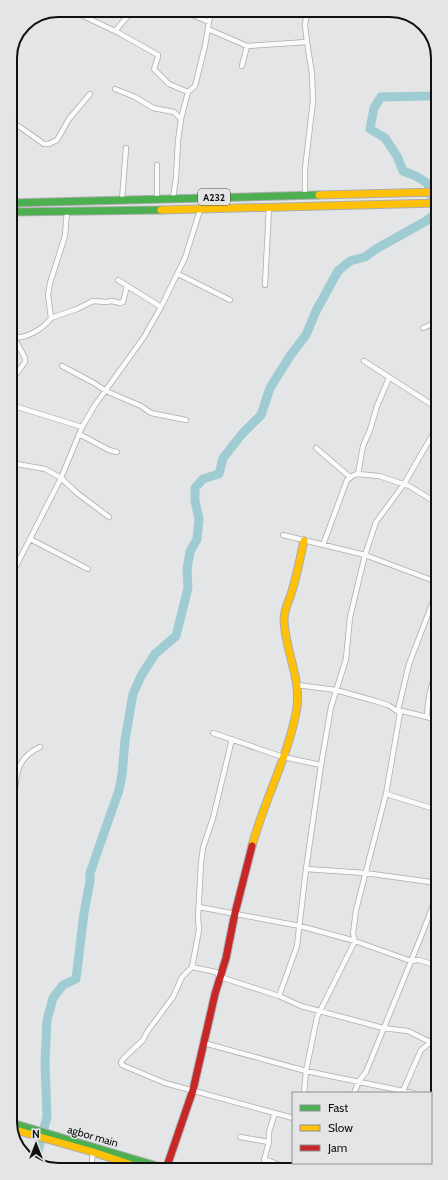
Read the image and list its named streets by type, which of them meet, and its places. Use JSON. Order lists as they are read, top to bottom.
{
  "streets": {
    "main road": ["A232", "agbor main"]
  },
  "legend": ["Fast", "Slow", "Jam"],
  "north": "top"
}
